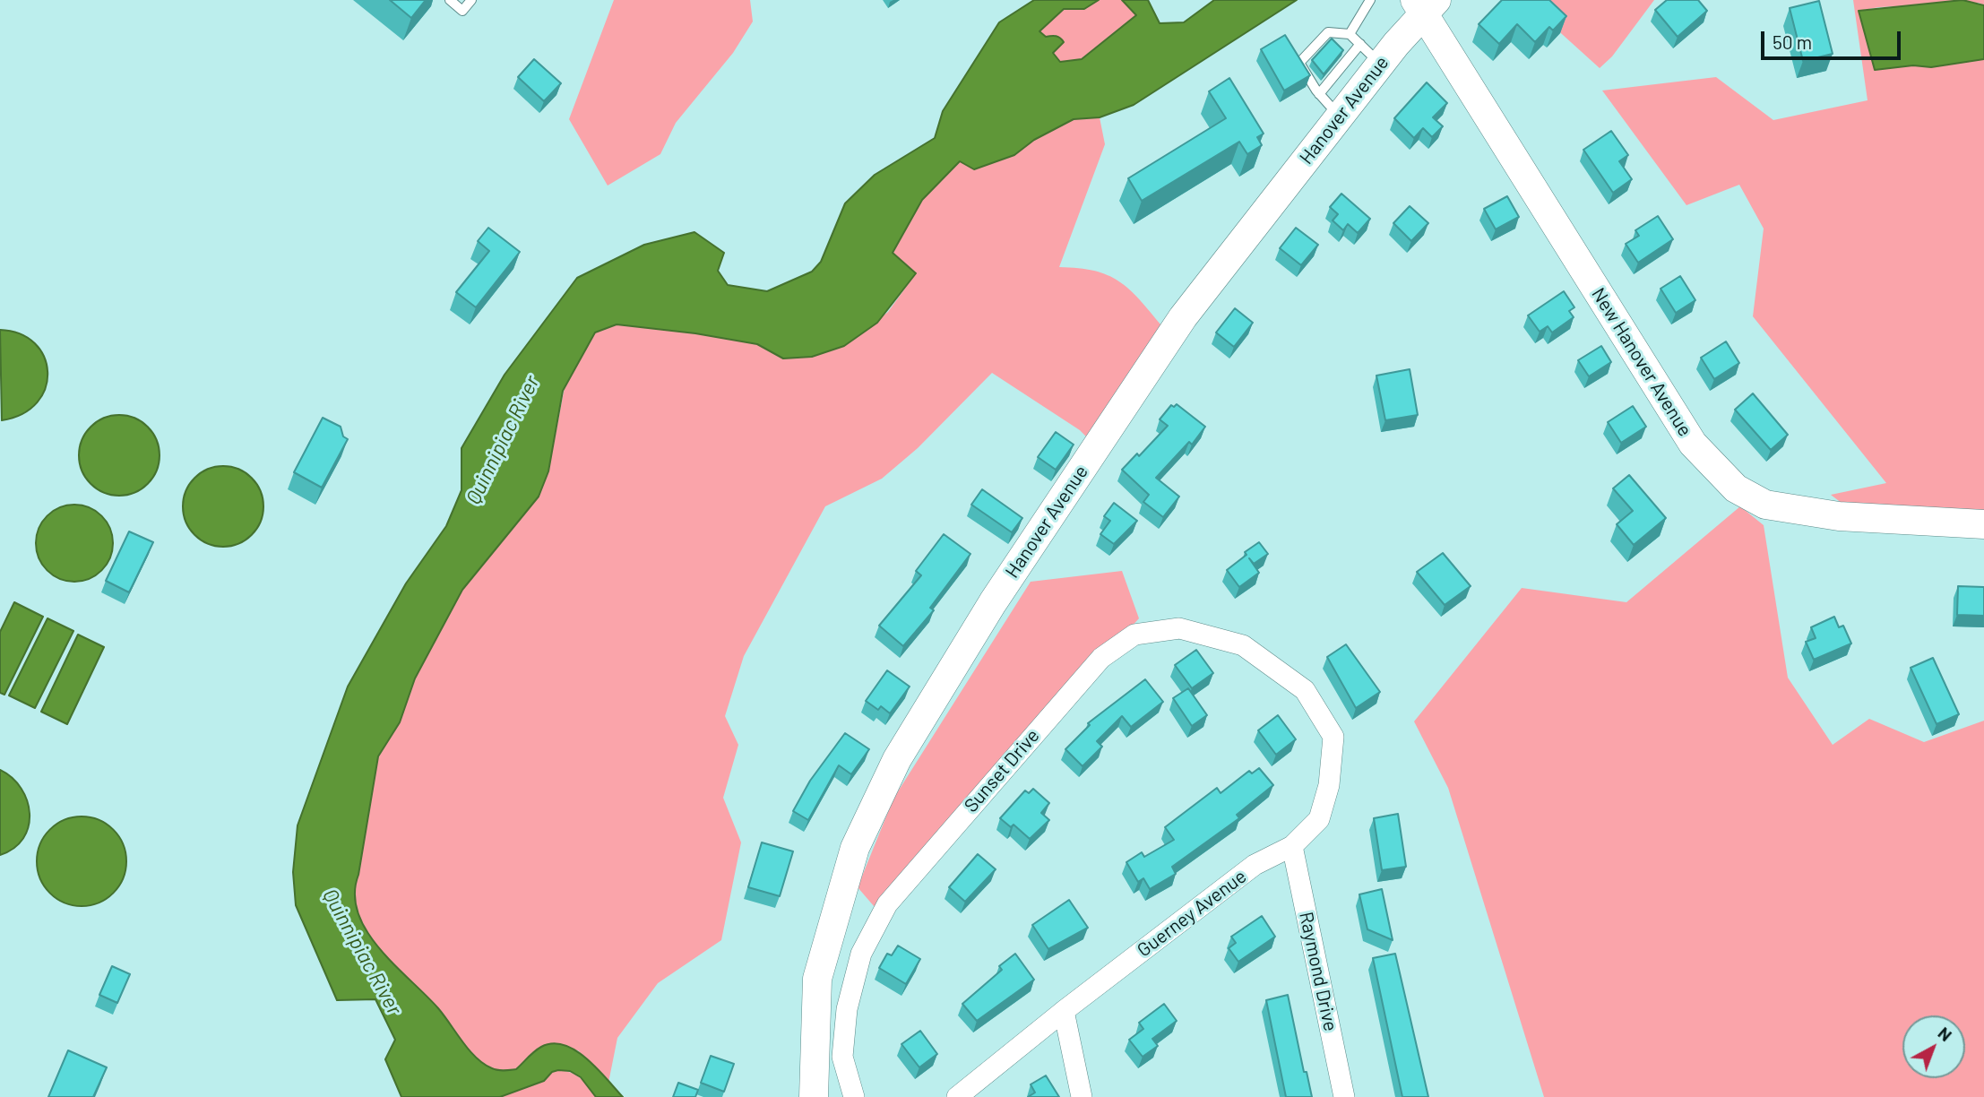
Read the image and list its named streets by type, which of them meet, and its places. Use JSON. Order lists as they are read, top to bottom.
{
  "streets": {
    "main road": ["Hanover Avenue", "New Hanover Avenue"],
    "street": ["Sunset Drive", "Guerney Avenue", "Raymond Drive"]
  },
  "crossings": [
    ["Hanover Avenue", "New Hanover Avenue"],
    ["Sunset Drive", "Guerney Avenue"],
    ["Guerney Avenue", "Raymond Drive"]
  ],
  "water": ["Quinnipiac River"],
  "scale_bar": "50 m",
  "north": "top right"
}
